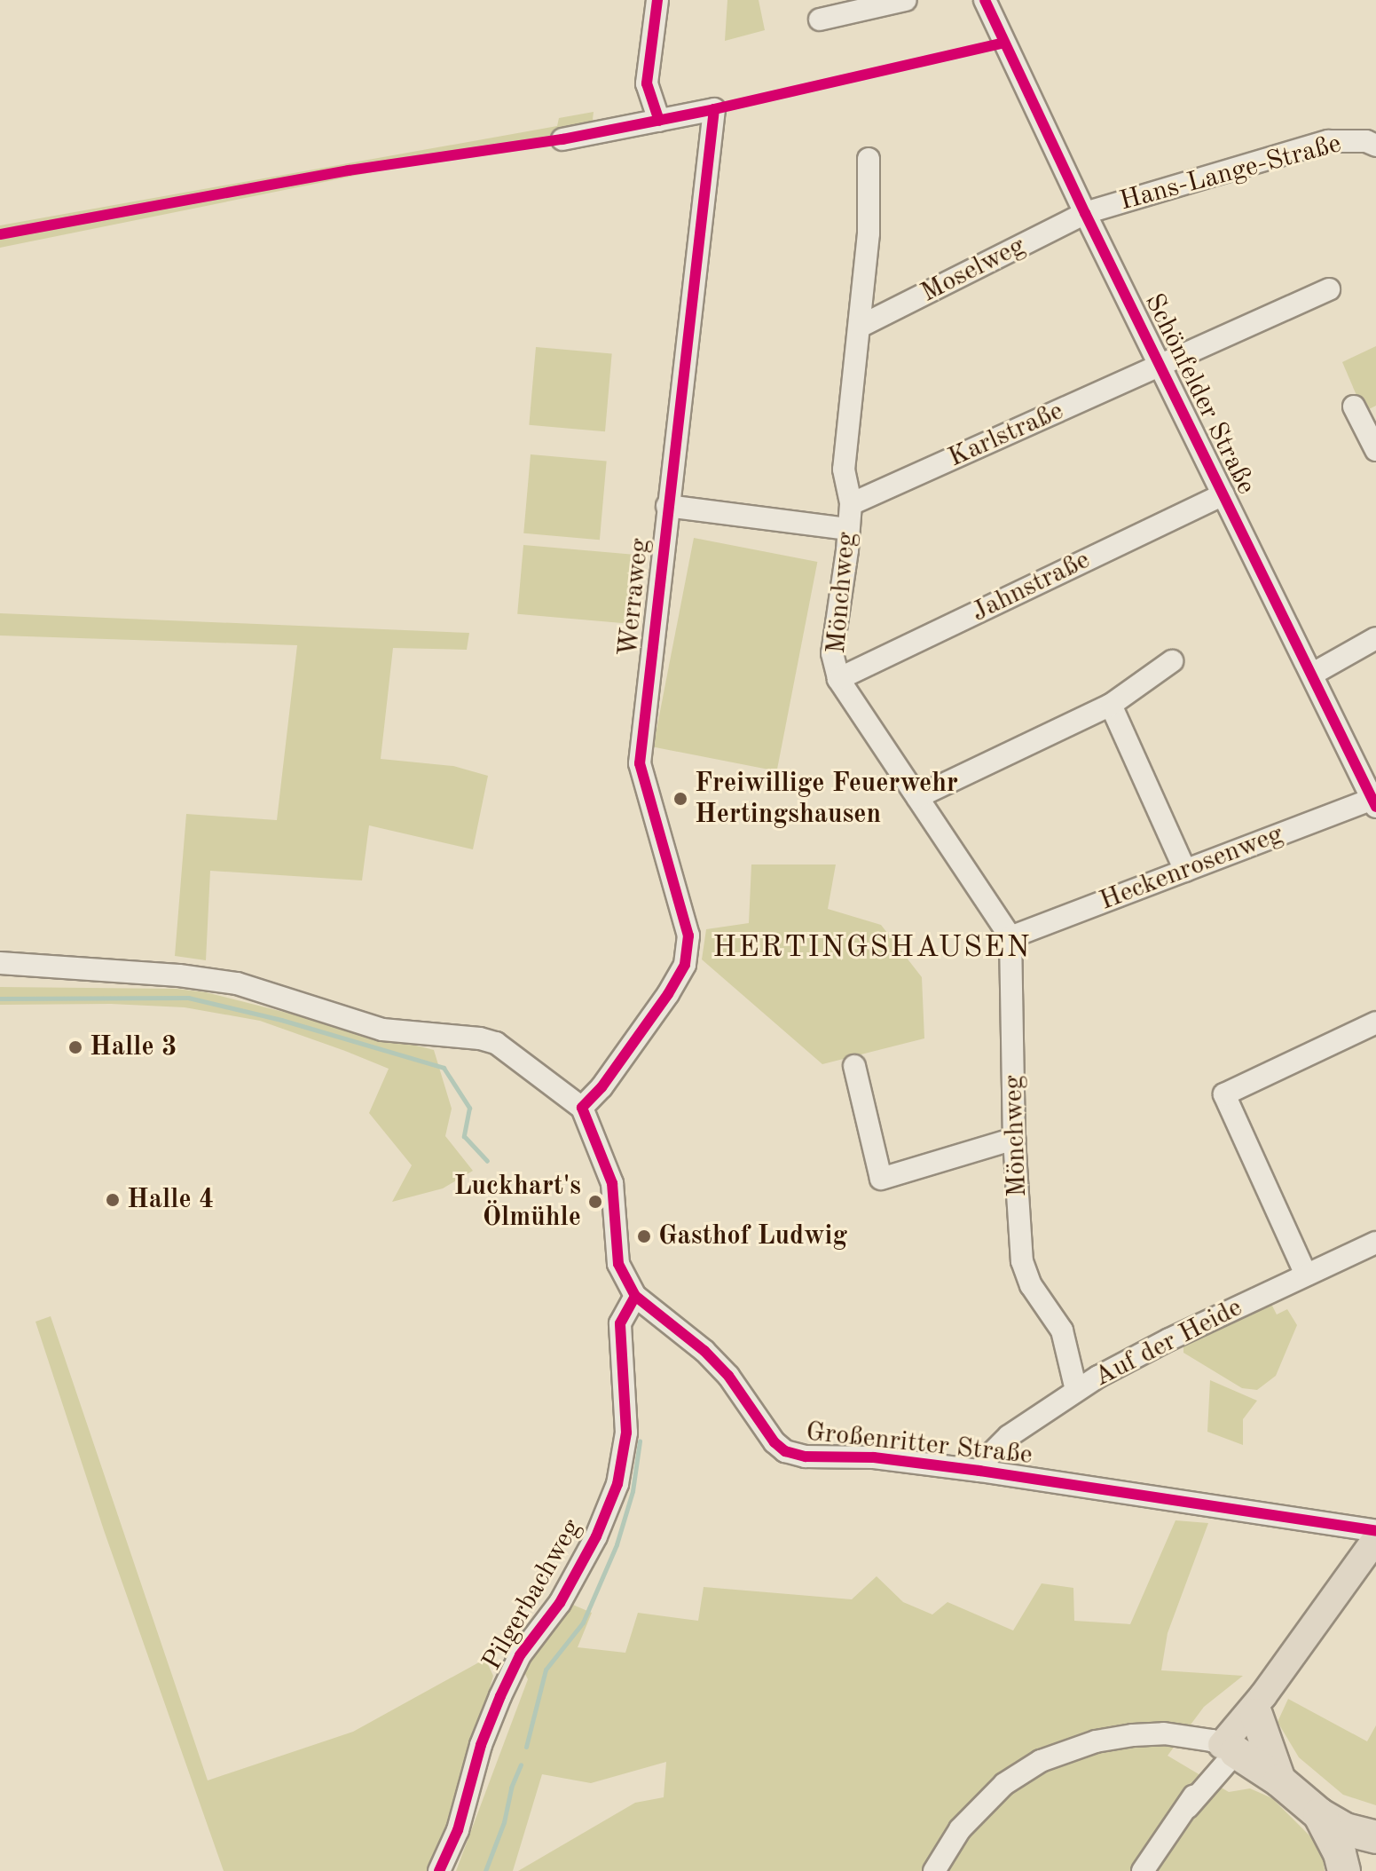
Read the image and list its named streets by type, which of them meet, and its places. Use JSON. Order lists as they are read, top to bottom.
{
  "streets": {
    "street": [
      "Hans-Lange-Straße",
      "Moselweg",
      "Schönfelder Straße",
      "Karlstraße",
      "Jahnstraße",
      "Mönchweg",
      "Werraweg",
      "Heckenrosenweg",
      "Auf der Heide",
      "Großenritter Straße",
      "Pilgerbachweg"
    ]
  },
  "crossings": [
    ["Hans-Lange-Straße", "Moselweg"],
    ["Hans-Lange-Straße", "Schönfelder Straße"],
    ["Moselweg", "Schönfelder Straße"],
    ["Moselweg", "Mönchweg"],
    ["Schönfelder Straße", "Karlstraße"],
    ["Schönfelder Straße", "Jahnstraße"],
    ["Schönfelder Straße", "Heckenrosenweg"],
    ["Karlstraße", "Mönchweg"],
    ["Jahnstraße", "Mönchweg"],
    ["Mönchweg", "Heckenrosenweg"],
    ["Mönchweg", "Auf der Heide"],
    ["Werraweg", "Großenritter Straße"],
    ["Auf der Heide", "Großenritter Straße"],
    ["Großenritter Straße", "Pilgerbachweg"]
  ],
  "districts": ["HERTINGSHAUSEN"],
  "places": [
    "Freiwillige Feuerwehr Hertingshausen",
    "Halle 3",
    "Halle 4",
    "Luckhart's Ölmühle",
    "Gasthof Ludwig"
  ]
}
